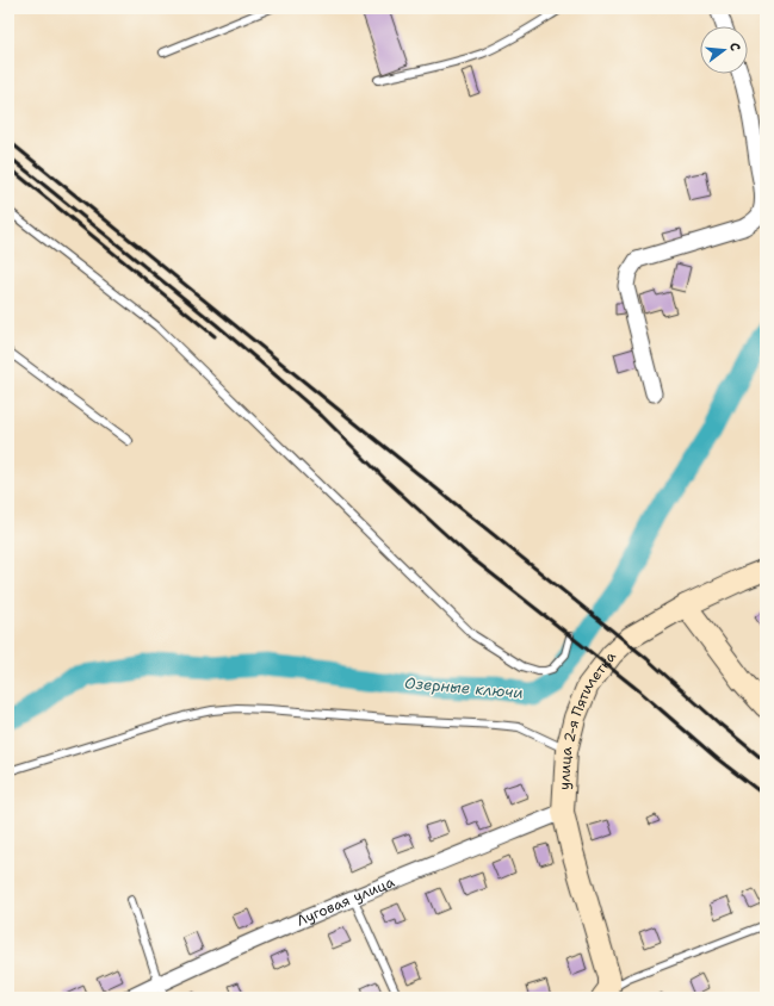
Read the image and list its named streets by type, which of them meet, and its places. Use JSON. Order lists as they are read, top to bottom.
{
  "streets": {
    "main road": ["улица 2-я Пятилетка"],
    "street": ["Луговая улица"]
  },
  "crossings": [
    ["улица 2-я Пятилетка", "Луговая улица"]
  ],
  "water": ["Озерные ключи"],
  "north": "right"
}
